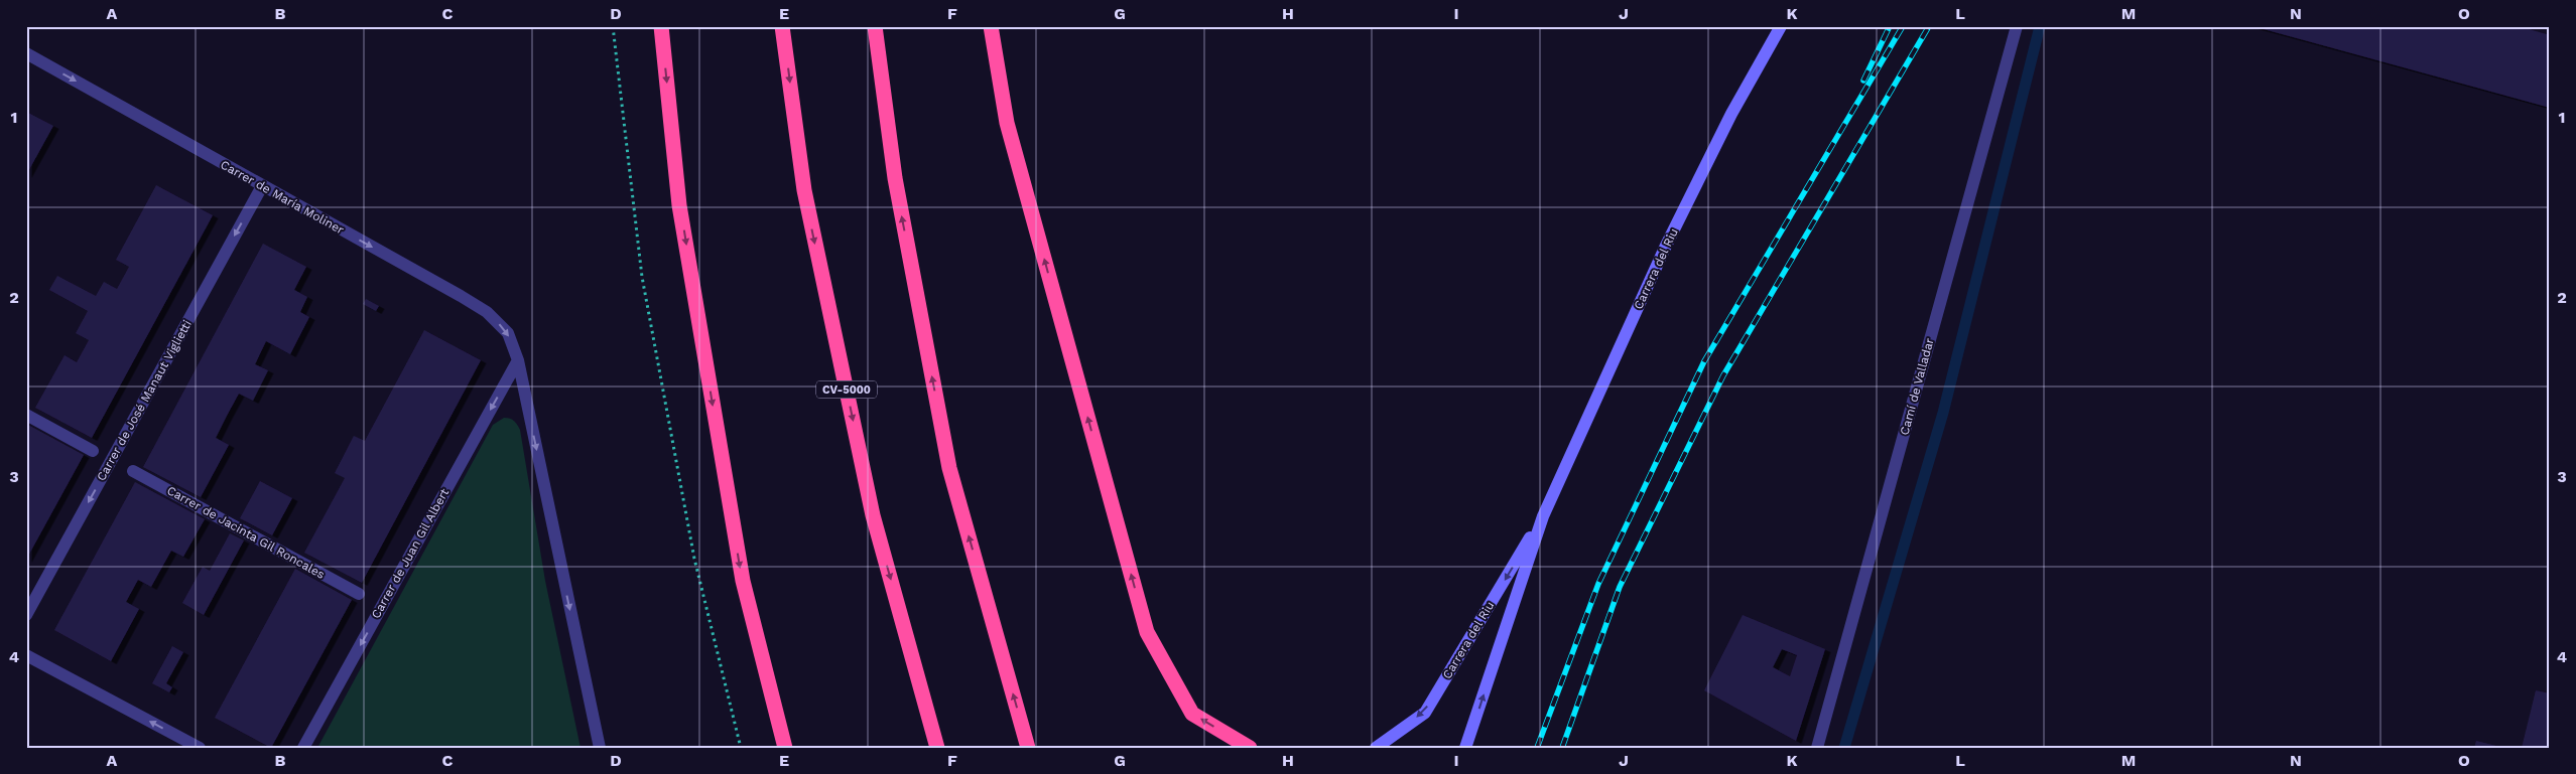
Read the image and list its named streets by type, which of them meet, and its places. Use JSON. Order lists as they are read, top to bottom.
{
  "streets": {
    "highway": ["CV-5000"],
    "street": [
      "Carrer de María Moliner",
      "Carrera del Riu",
      "Camí de Valladar",
      "Carrer de José Manaut Viglietti",
      "Carrer de Jacinta Gil Roncales",
      "Carrer de Juan Gil Albert"
    ]
  },
  "crossings": [
    ["Carrer de María Moliner", "Carrer de José Manaut Viglietti"],
    ["Carrer de María Moliner", "Carrer de Juan Gil Albert"]
  ],
  "one_way": ["Carrer de María Moliner", "Carrer de José Manaut Viglietti", "Carrer de Juan Gil Albert"],
  "grid": {
    "columns": [
      "A",
      "B",
      "C",
      "D",
      "E",
      "F",
      "G",
      "H",
      "I",
      "J",
      "K",
      "L",
      "M",
      "N",
      "O"
    ],
    "rows": [
      "1",
      "2",
      "3",
      "4"
    ]
  }
}
